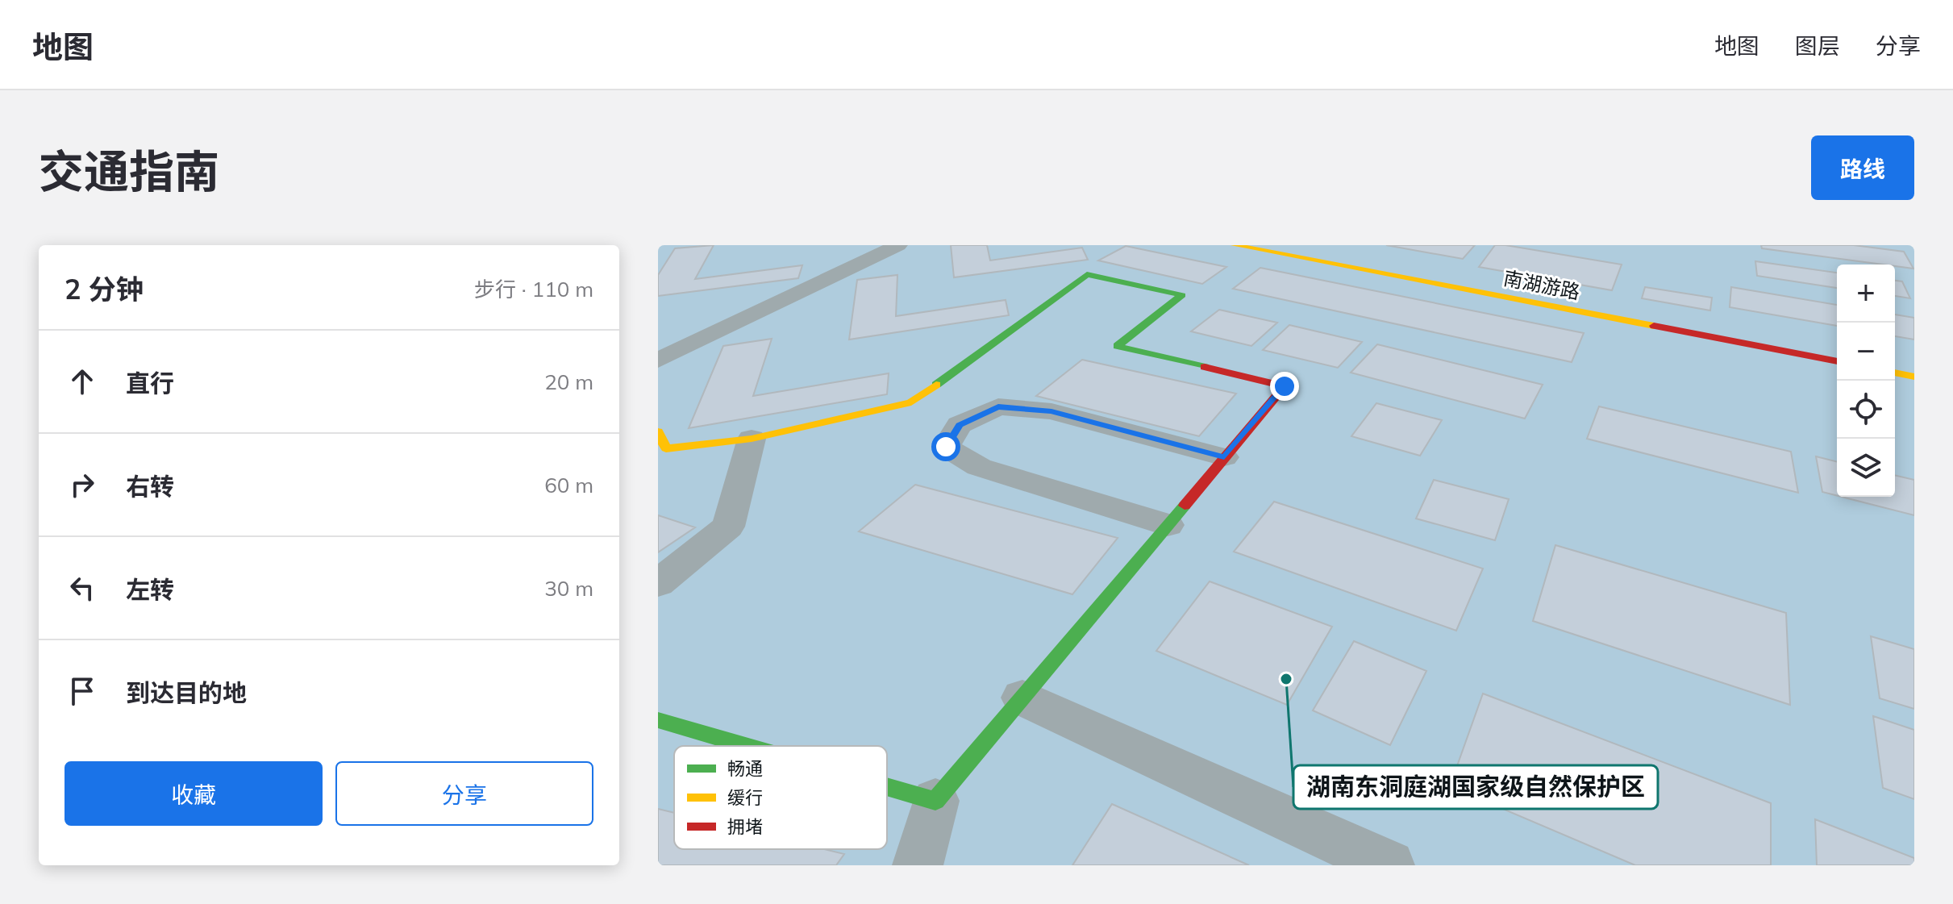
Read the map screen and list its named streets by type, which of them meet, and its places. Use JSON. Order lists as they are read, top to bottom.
{
  "streets": {
    "street": ["南湖游路"]
  },
  "places": ["湖南东洞庭湖国家级自然保护区"],
  "legend": ["畅通", "缓行", "拥堵"],
  "page": {
    "header": "地图",
    "nav": ["地图", "图层", "分享"],
    "title": "交通指南",
    "buttons": [
      "路线",
      ["收藏", "分享"]
    ],
    "heading": ["2 分钟", "步行 · 110 m"],
    "map_buttons": ["+", "−"],
    "list": [
      ["直行", "20 m"],
      ["右转", "60 m"],
      ["左转", "30 m"],
      "到达目的地"
    ]
  }
}
